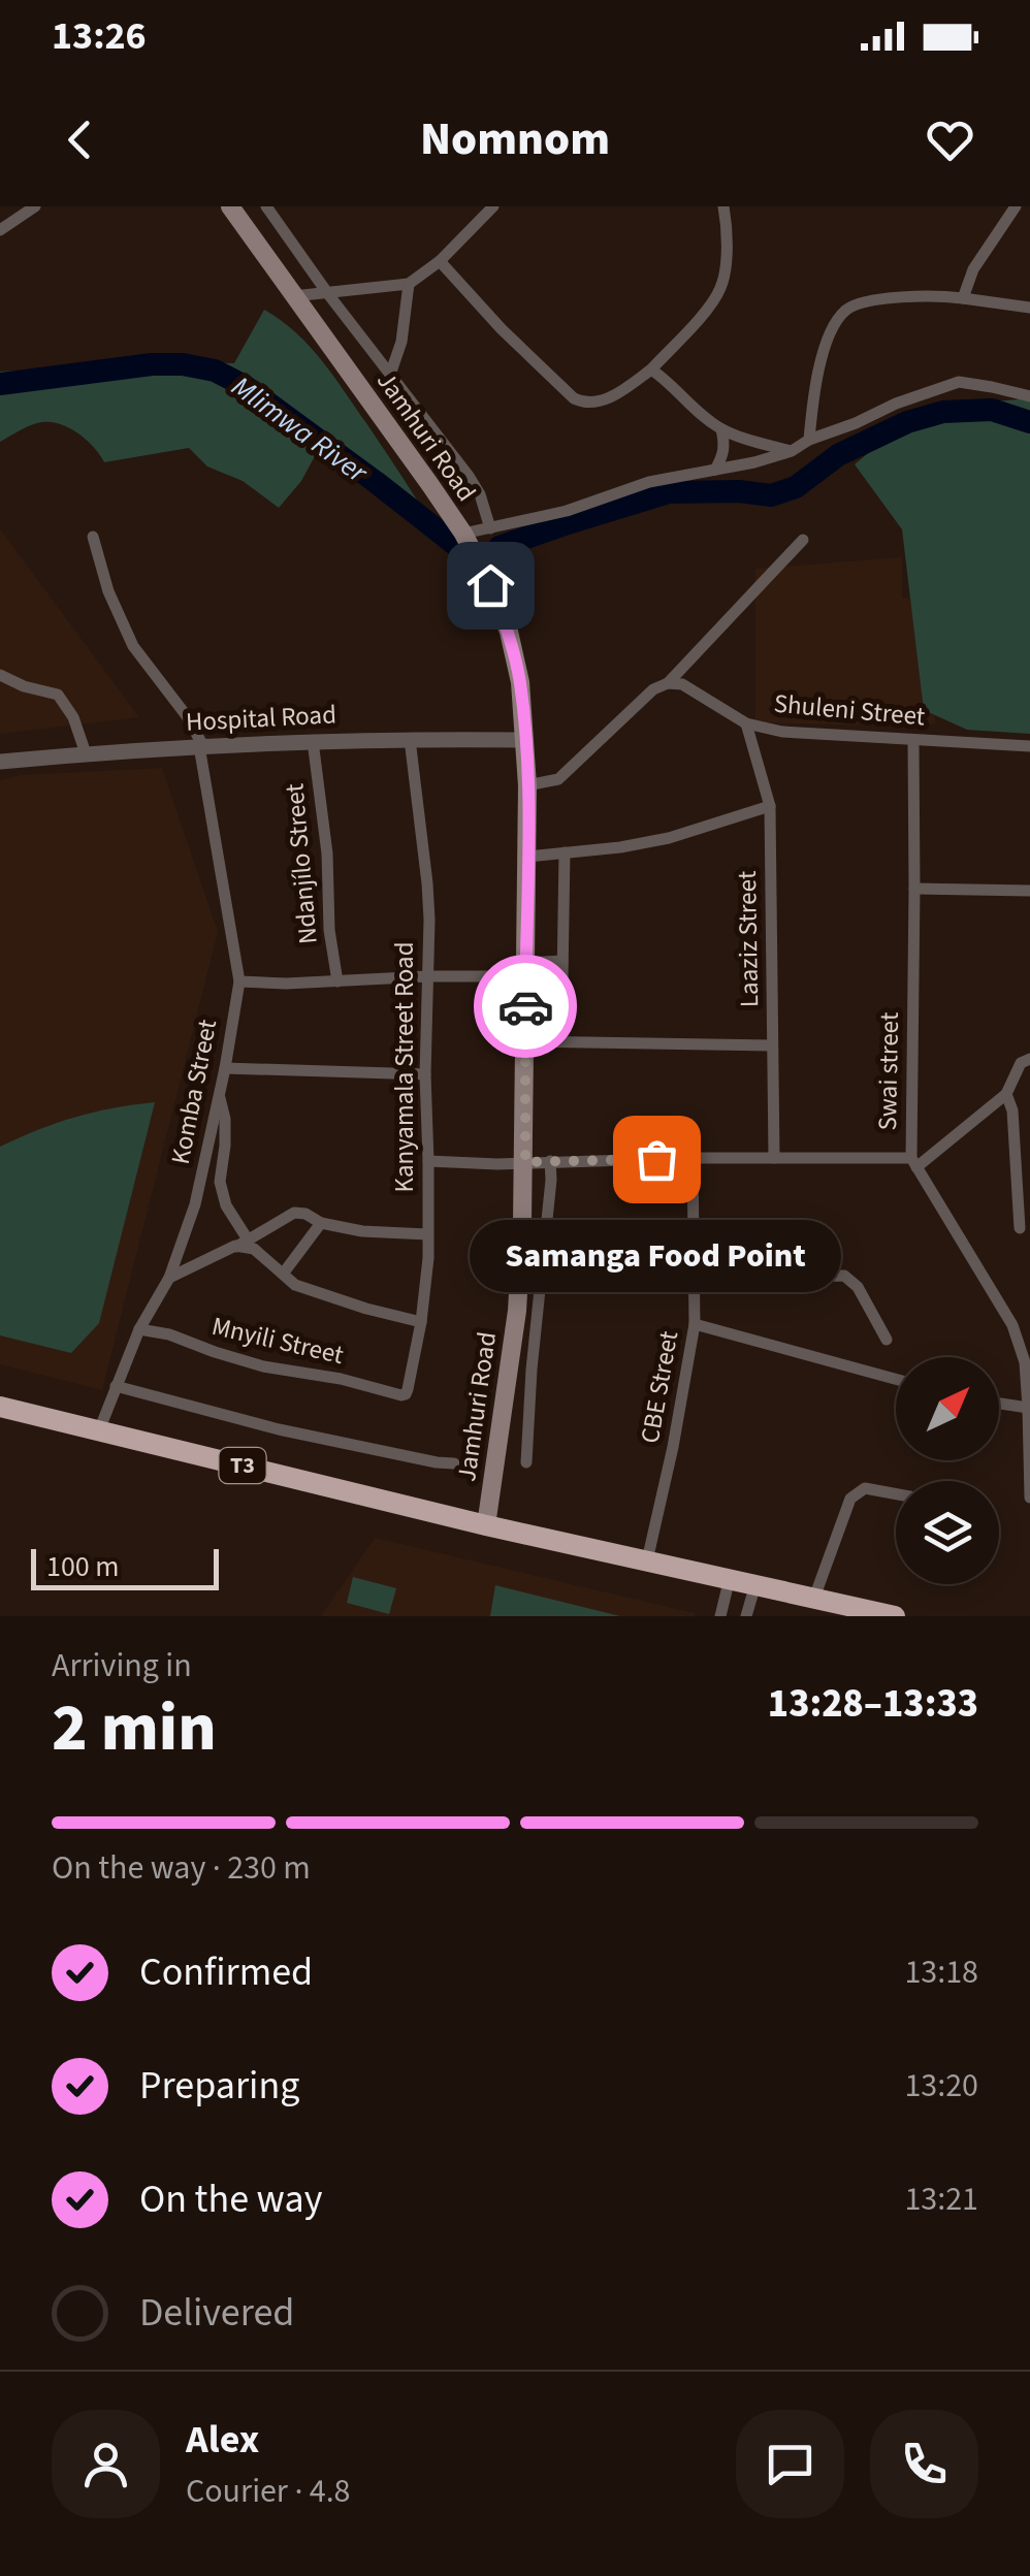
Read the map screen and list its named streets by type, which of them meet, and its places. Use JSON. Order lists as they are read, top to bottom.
{
  "streets": {
    "highway": ["T3"],
    "main road": ["Jamhuri Road"],
    "street": [
      "Shuleni Street",
      "Hospital Road",
      "Ndanjílo Street",
      "Laaziz Street",
      "Kanyamala Street Road",
      "Swai street",
      "Komba Street",
      "Mnyili Street",
      "CBE Street"
    ]
  },
  "crossings": [
    ["Jamhuri Road", "Hospital Road"],
    ["Jamhuri Road", "T3"],
    ["Shuleni Street", "Laaziz Street"],
    ["Shuleni Street", "Swai street"],
    ["Hospital Road", "Ndanjílo Street"],
    ["Hospital Road", "Kanyamala Street Road"],
    ["Hospital Road", "Komba Street"],
    ["Kanyamala Street Road", "Mnyili Street"],
    ["Komba Street", "Mnyili Street"],
    ["Komba Street", "T3"],
    ["CBE Street", "T3"]
  ],
  "water": ["Mlimwa River"],
  "places": ["Samanga Food Point"],
  "scale_bar": "100 m",
  "north": "top right",
  "page": {
    "status": "13:26",
    "header": "Nomnom",
    "bubble": "Samanga Food Point",
    "scale": "100 m",
    "heading": ["2 min", "Arriving in", "13:28–13:33"],
    "panel": ["Alex", "Courier · 4.8"],
    "bar": "On the way · 230 m",
    "list": [
      ["Confirmed", "13:18"],
      ["Preparing", "13:20"],
      ["On the way", "13:21"],
      "Delivered"
    ]
  }
}
